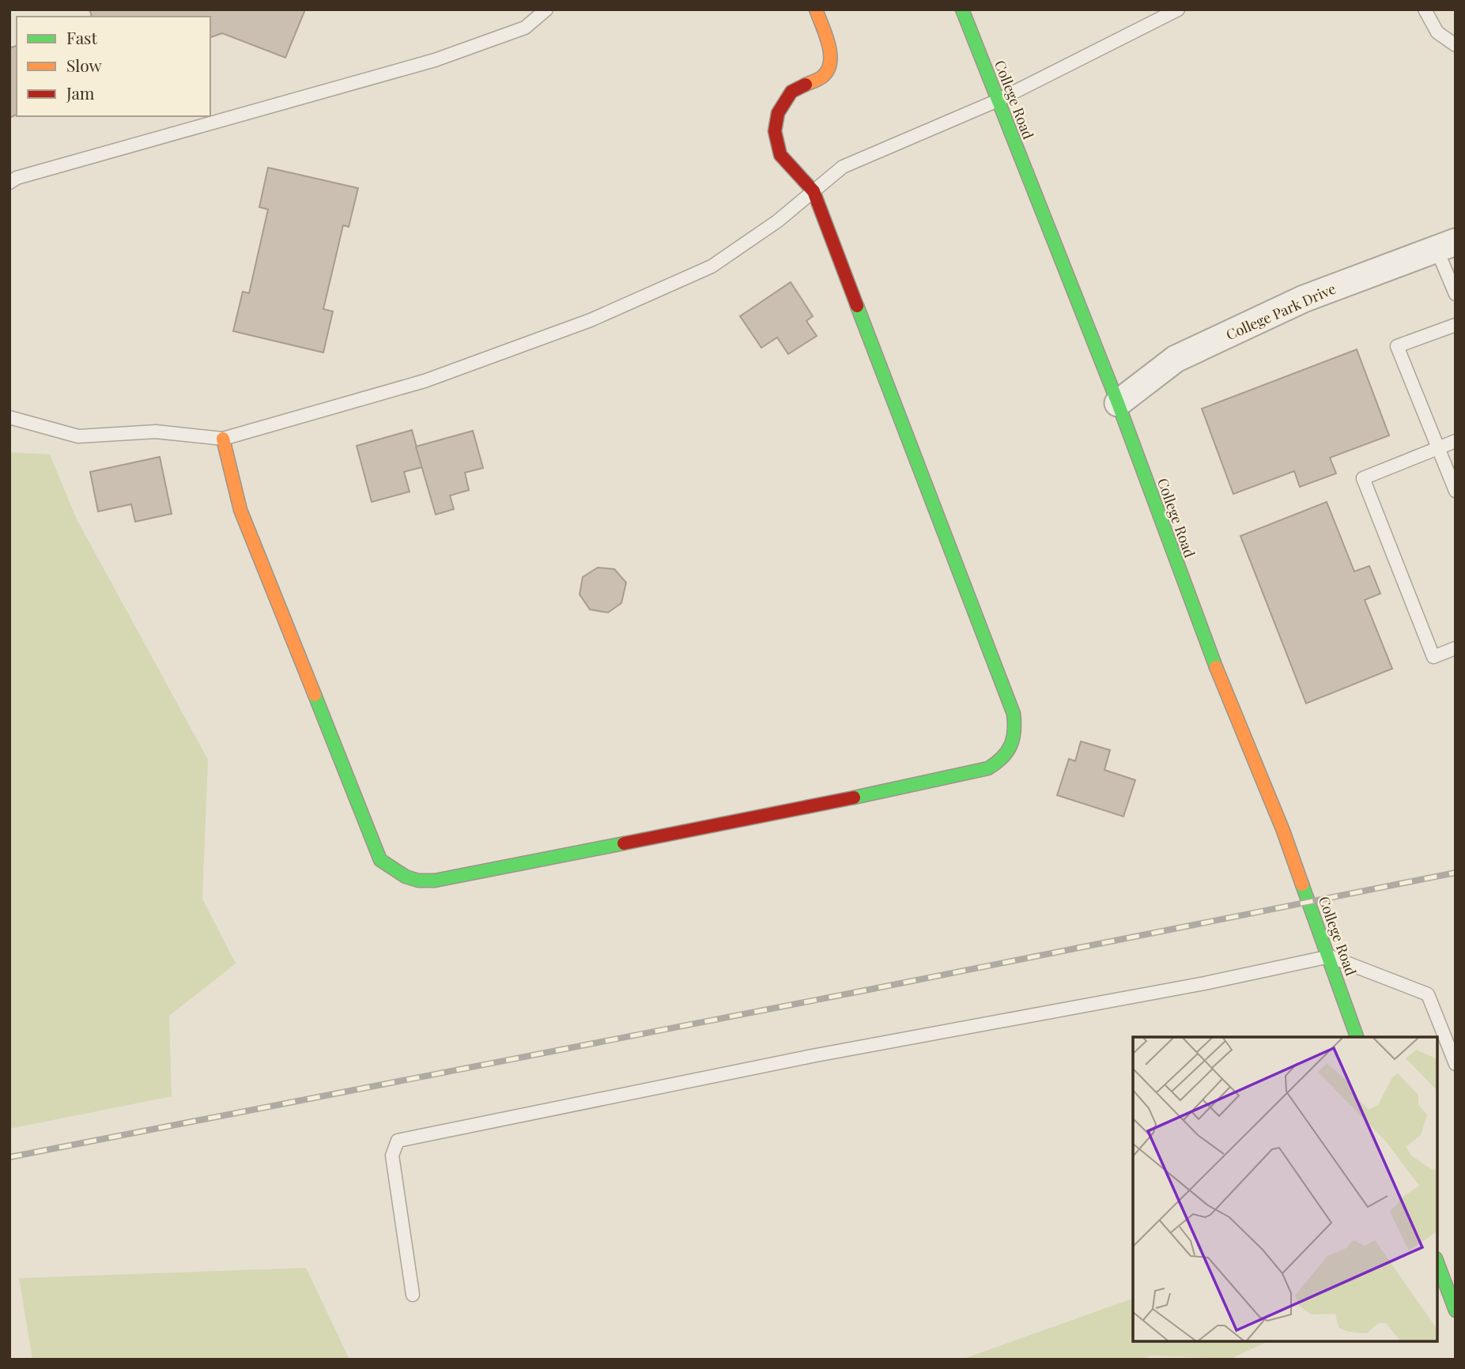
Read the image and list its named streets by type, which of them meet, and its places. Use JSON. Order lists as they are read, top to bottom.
{
  "streets": {
    "street": ["College Road", "College Park Drive"]
  },
  "crossings": [
    ["College Road", "College Park Drive"]
  ],
  "legend": ["Fast", "Slow", "Jam"]
}
